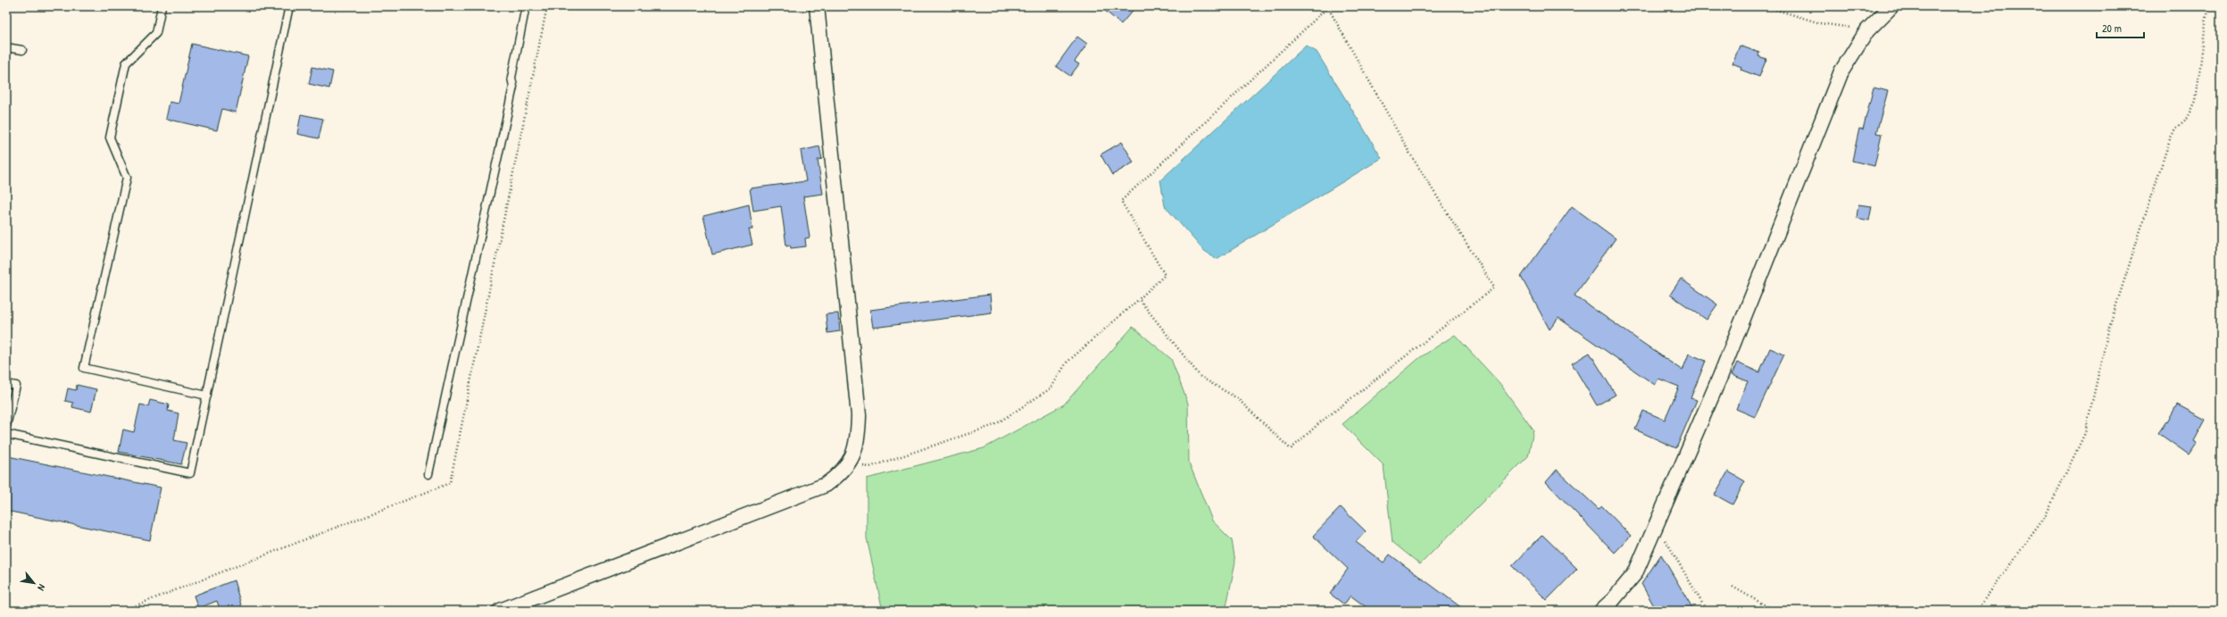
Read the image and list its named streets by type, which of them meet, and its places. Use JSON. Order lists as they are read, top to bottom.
{
  "scale_bar": "20 m",
  "north": "bottom right"
}
